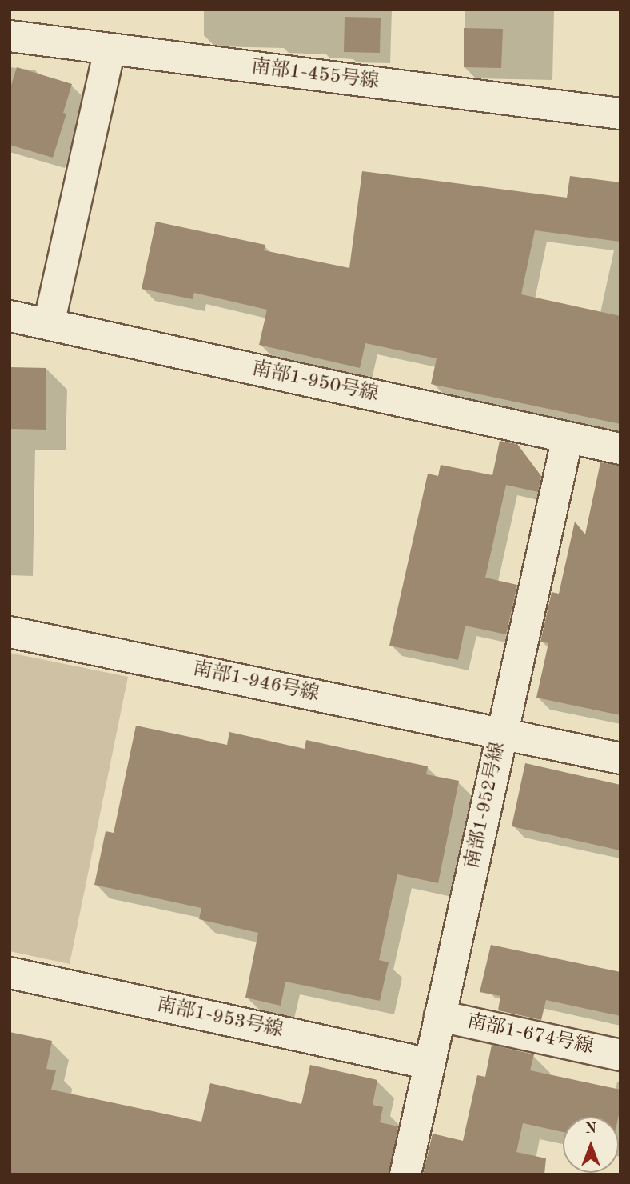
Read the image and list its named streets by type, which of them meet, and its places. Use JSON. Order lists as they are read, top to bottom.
{
  "streets": {
    "street": [
      "南部1-455号線",
      "南部1-950号線",
      "南部1-946号線",
      "南部1-952号線",
      "南部1-953号線",
      "南部1-674号線"
    ]
  },
  "crossings": [
    ["南部1-950号線", "南部1-952号線"],
    ["南部1-946号線", "南部1-952号線"],
    ["南部1-952号線", "南部1-953号線"],
    ["南部1-952号線", "南部1-674号線"]
  ],
  "north": "top"
}
